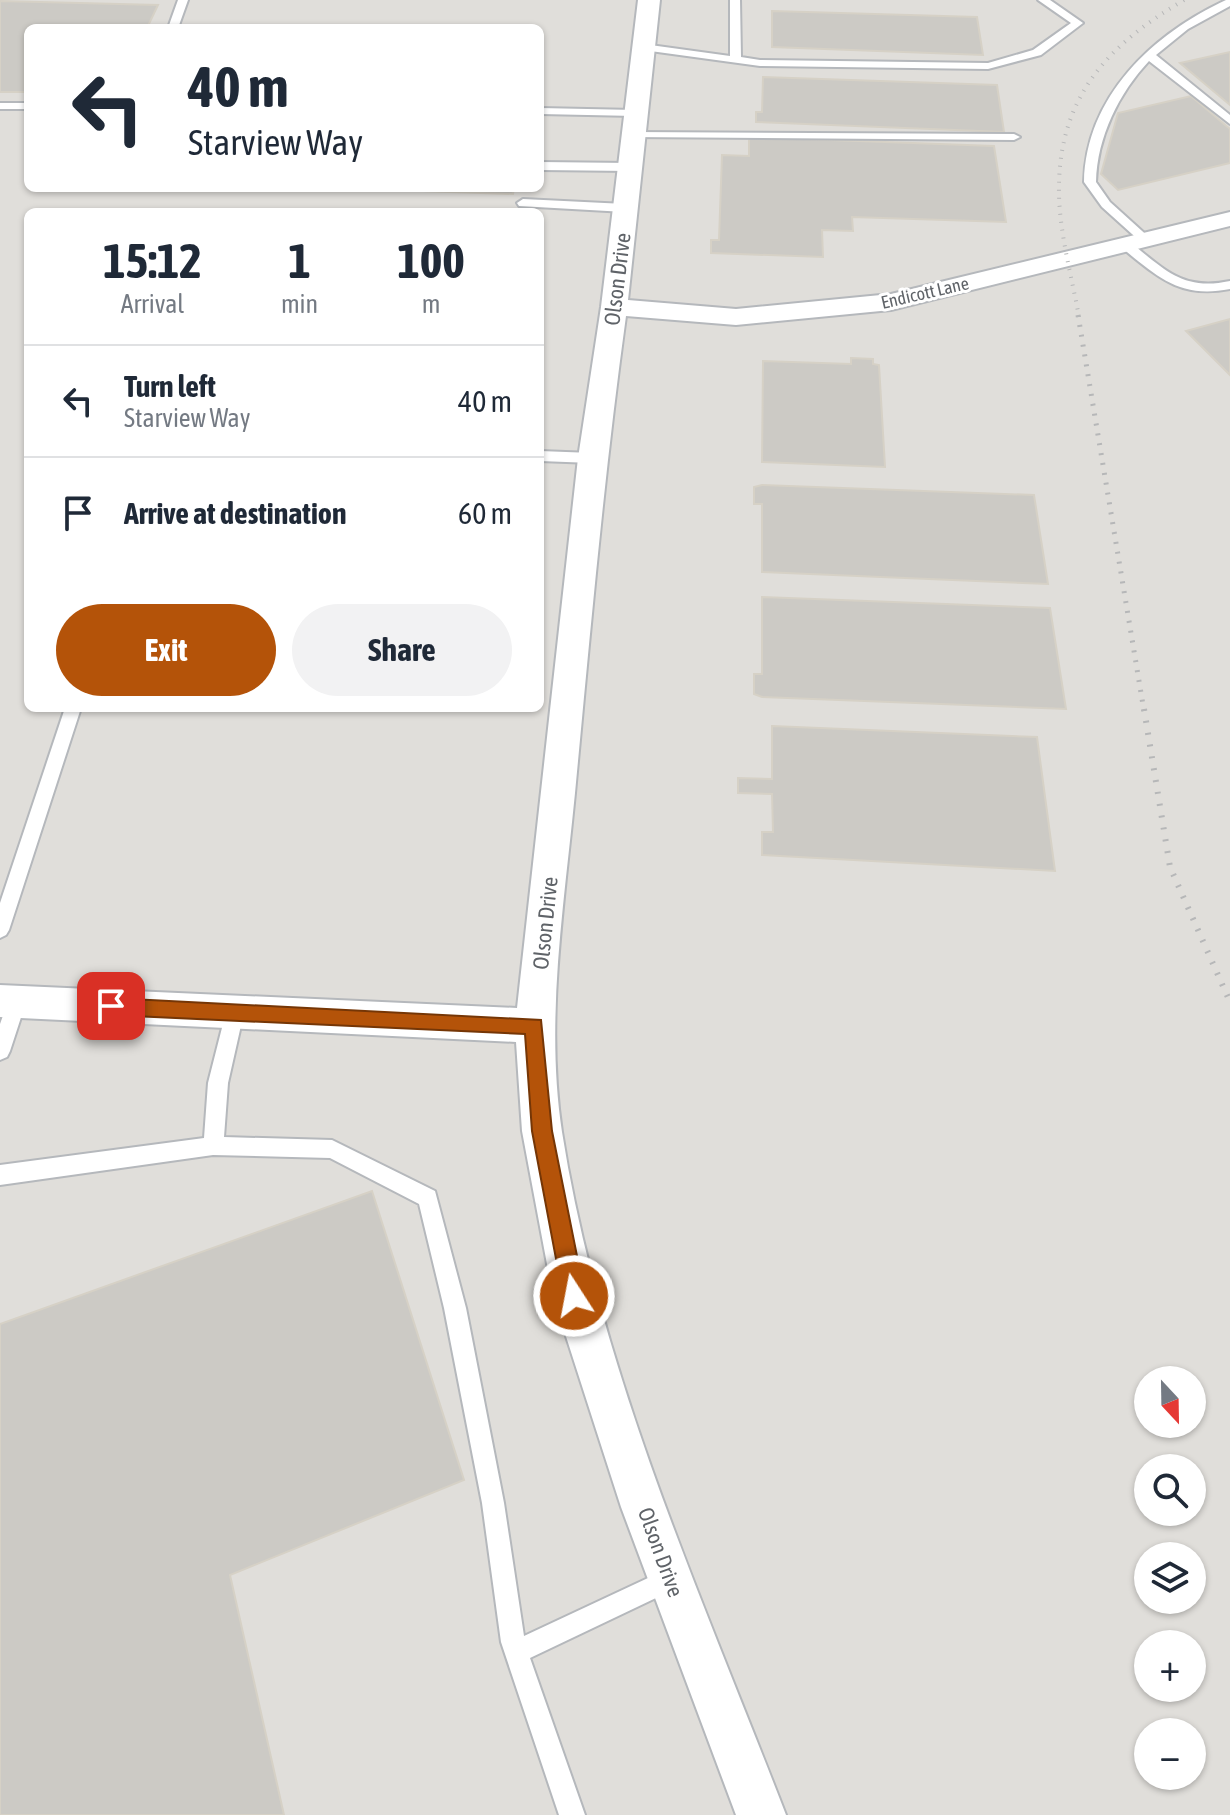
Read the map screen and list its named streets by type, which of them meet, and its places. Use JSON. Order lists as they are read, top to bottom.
{
  "streets": {
    "street": ["Olson Drive", "Endicott Lane"]
  },
  "crossings": [
    ["Olson Drive", "Endicott Lane"]
  ],
  "north": "bottom",
  "page": {
    "turn": ["40 m", "Starview Way"],
    "eta": [
      "15:12",
      "Arrival",
      "1",
      "min",
      "100",
      "m"
    ],
    "list": [
      {
        "name": "Turn left",
        "note": "Starview Way",
        "value": "40 m"
      },
      {
        "name": "Arrive at destination",
        "value": "60 m"
      }
    ],
    "buttons": ["Exit", "Share"],
    "map_buttons": ["+", "−"]
  }
}
